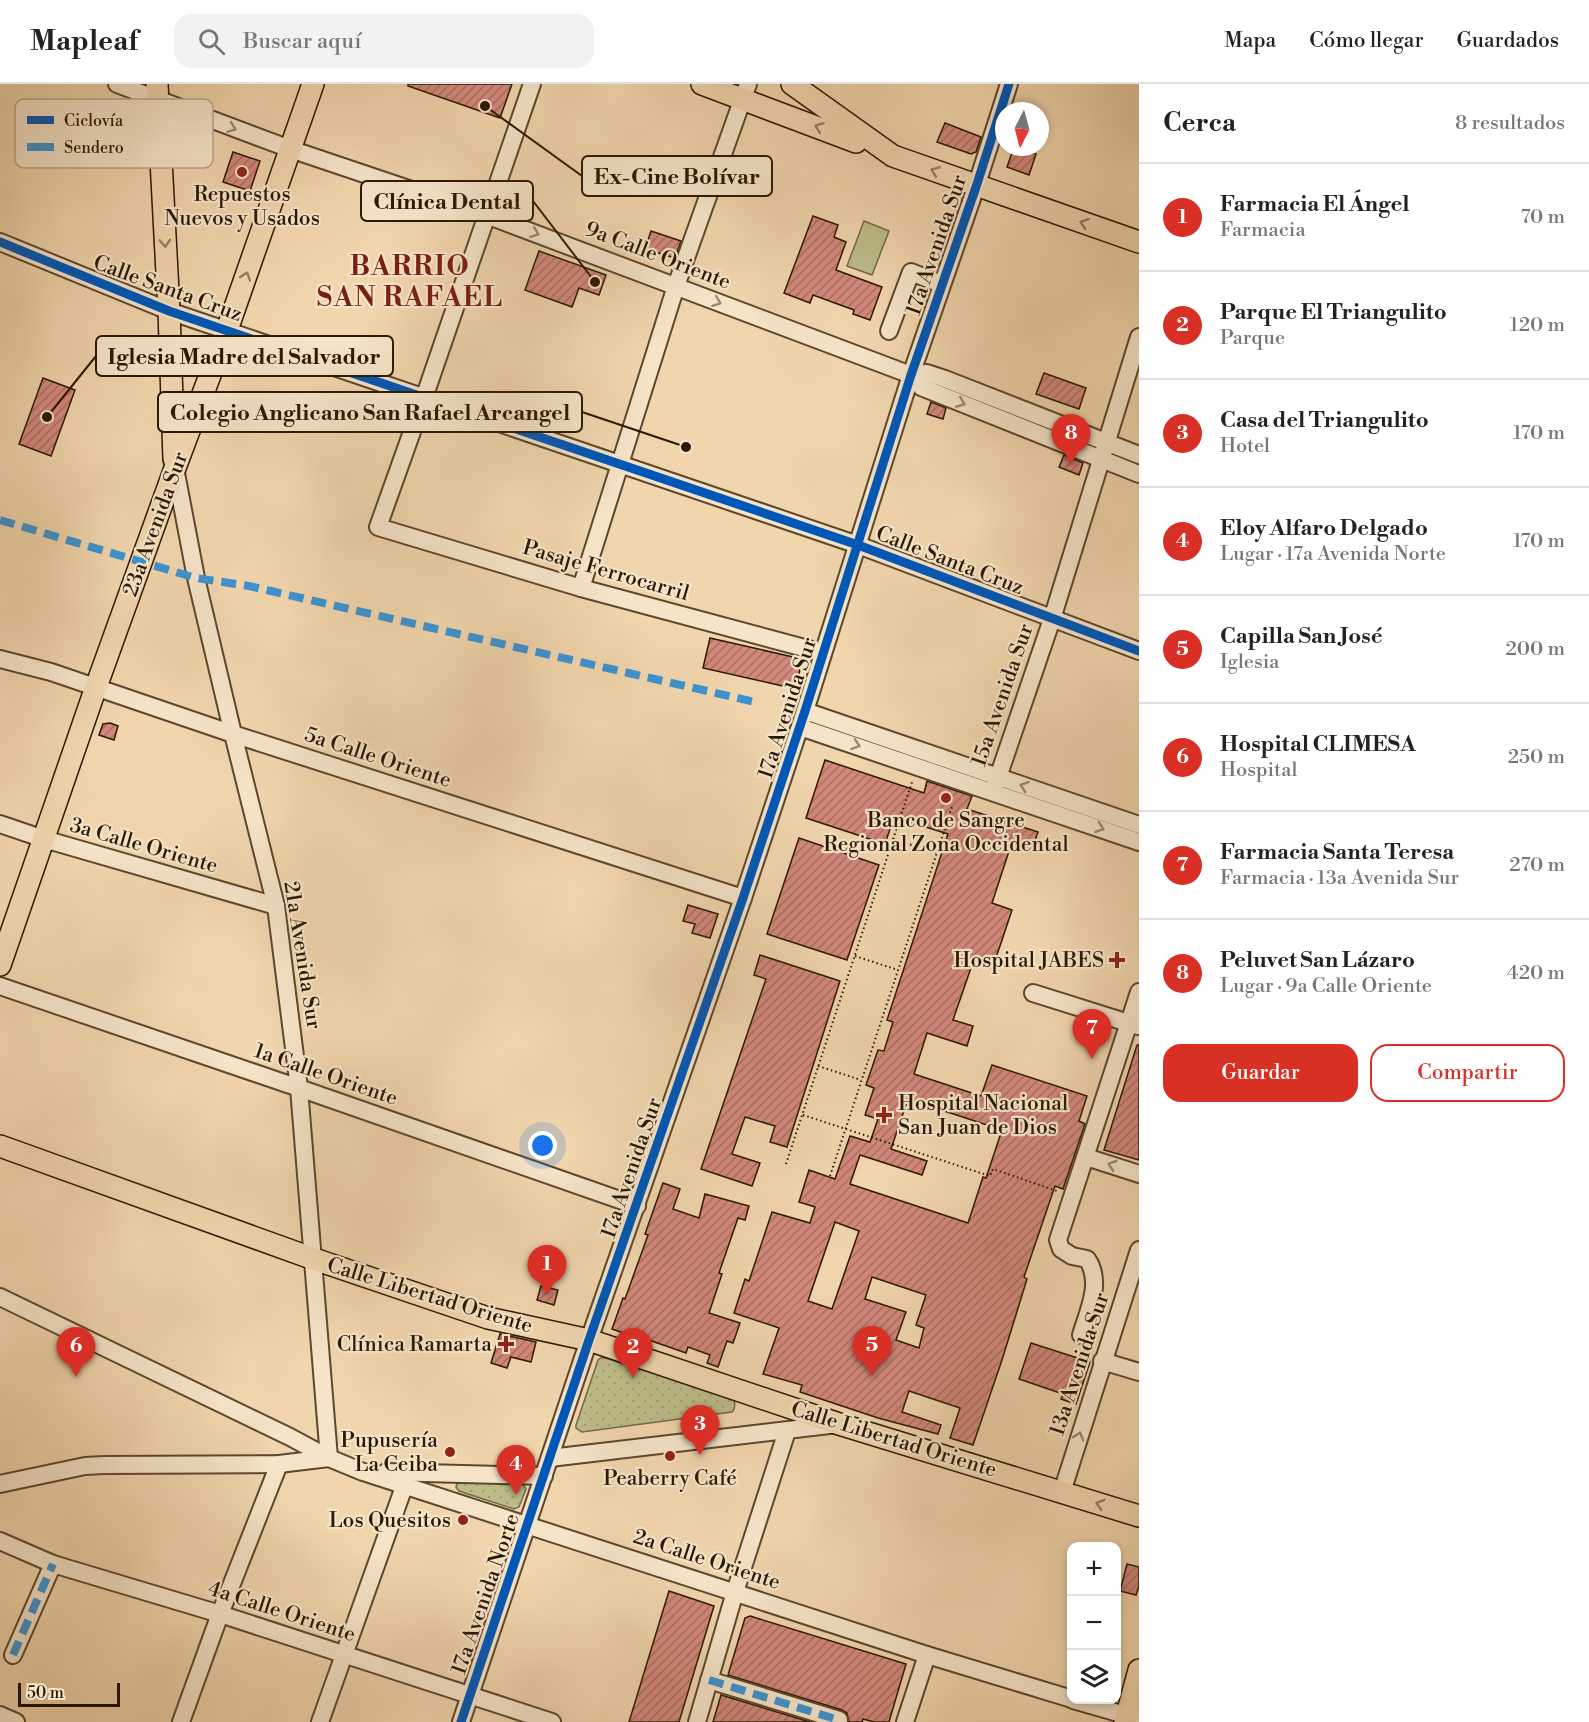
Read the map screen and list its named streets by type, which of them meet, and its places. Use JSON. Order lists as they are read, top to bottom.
{
  "streets": {
    "main road": ["23a Avenida Sur", "Calle Libertad Oriente"],
    "street": [
      "17a Avenida Sur",
      "9a Calle Oriente",
      "Calle Santa Cruz",
      "Pasaje Ferrocarril",
      "15a Avenida Sur",
      "5a Calle Oriente",
      "3a Calle Oriente",
      "21a Avenida Sur",
      "1a Calle Oriente",
      "13a Avenida Sur",
      "2a Calle Oriente",
      "17a Avenida Norte",
      "4a Calle Oriente"
    ]
  },
  "crossings": [
    ["17a Avenida Sur", "9a Calle Oriente"],
    ["17a Avenida Sur", "Calle Santa Cruz"],
    ["17a Avenida Sur", "Pasaje Ferrocarril"],
    ["17a Avenida Sur", "5a Calle Oriente"],
    ["17a Avenida Sur", "1a Calle Oriente"],
    ["17a Avenida Sur", "Calle Libertad Oriente"],
    ["17a Avenida Sur", "17a Avenida Norte"],
    ["9a Calle Oriente", "23a Avenida Sur"],
    ["9a Calle Oriente", "15a Avenida Sur"],
    ["Calle Santa Cruz", "23a Avenida Sur"],
    ["Calle Santa Cruz", "Pasaje Ferrocarril"],
    ["Calle Santa Cruz", "15a Avenida Sur"],
    ["23a Avenida Sur", "5a Calle Oriente"],
    ["23a Avenida Sur", "3a Calle Oriente"],
    ["23a Avenida Sur", "21a Avenida Sur"],
    ["5a Calle Oriente", "21a Avenida Sur"],
    ["3a Calle Oriente", "21a Avenida Sur"],
    ["21a Avenida Sur", "1a Calle Oriente"],
    ["21a Avenida Sur", "Calle Libertad Oriente"],
    ["21a Avenida Sur", "2a Calle Oriente"],
    ["Calle Libertad Oriente", "13a Avenida Sur"],
    ["Calle Libertad Oriente", "17a Avenida Norte"],
    ["2a Calle Oriente", "17a Avenida Norte"],
    ["17a Avenida Norte", "4a Calle Oriente"]
  ],
  "one_way": ["9a Calle Oriente", "13a Avenida Sur"],
  "districts": ["BARRIO SAN RAFAEL"],
  "places": {
    "other": [
      "Ex-Cine Bolívar",
      "Repuestos Nuevos y Usados",
      "Clínica Dental",
      "Iglesia Madre del Salvador",
      "Colegio Anglicano San Rafael Arcangel",
      "Banco de Sangre Regional Zona Occidental",
      "Pupusería La Ceiba",
      "Peaberry Café",
      "Los Quesitos"
    ],
    "health": ["Hospital JABES", "Hospital Nacional San Juan de Dios", "Clínica Ramarta"]
  },
  "legend": ["Ciclovía", "Sendero"],
  "scale_bar": "50 m",
  "north": "bottom",
  "page": {
    "header": "Mapleaf",
    "search": "Buscar aquí",
    "nav": ["Mapa", "Cómo llegar", "Guardados"],
    "heading": ["Cerca", "8 resultados"],
    "list": [
      {
        "mark": "1",
        "name": "Farmacia El Ángel",
        "note": "Farmacia",
        "value": "70 m"
      },
      {
        "mark": "2",
        "name": "Parque El Triangulito",
        "note": "Parque",
        "value": "120 m"
      },
      {
        "mark": "3",
        "name": "Casa del Triangulito",
        "note": "Hotel",
        "value": "170 m"
      },
      {
        "mark": "4",
        "name": "Eloy Alfaro Delgado",
        "note": "Lugar · 17a Avenida Norte",
        "value": "170 m"
      },
      {
        "mark": "5",
        "name": "Capilla San José",
        "note": "Iglesia",
        "value": "200 m"
      },
      {
        "mark": "6",
        "name": "Hospital CLIMESA",
        "note": "Hospital",
        "value": "250 m"
      },
      {
        "mark": "7",
        "name": "Farmacia Santa Teresa",
        "note": "Farmacia · 13a Avenida Sur",
        "value": "270 m"
      },
      {
        "mark": "8",
        "name": "Peluvet San Lázaro",
        "note": "Lugar · 9a Calle Oriente",
        "value": "420 m"
      }
    ],
    "pins": [
      "8",
      "7",
      "1",
      "5",
      "6",
      "2",
      "3",
      "4"
    ],
    "buttons": ["Guardar", "Compartir"],
    "map_buttons": ["+", "−"],
    "scale": "50 m"
  }
}
